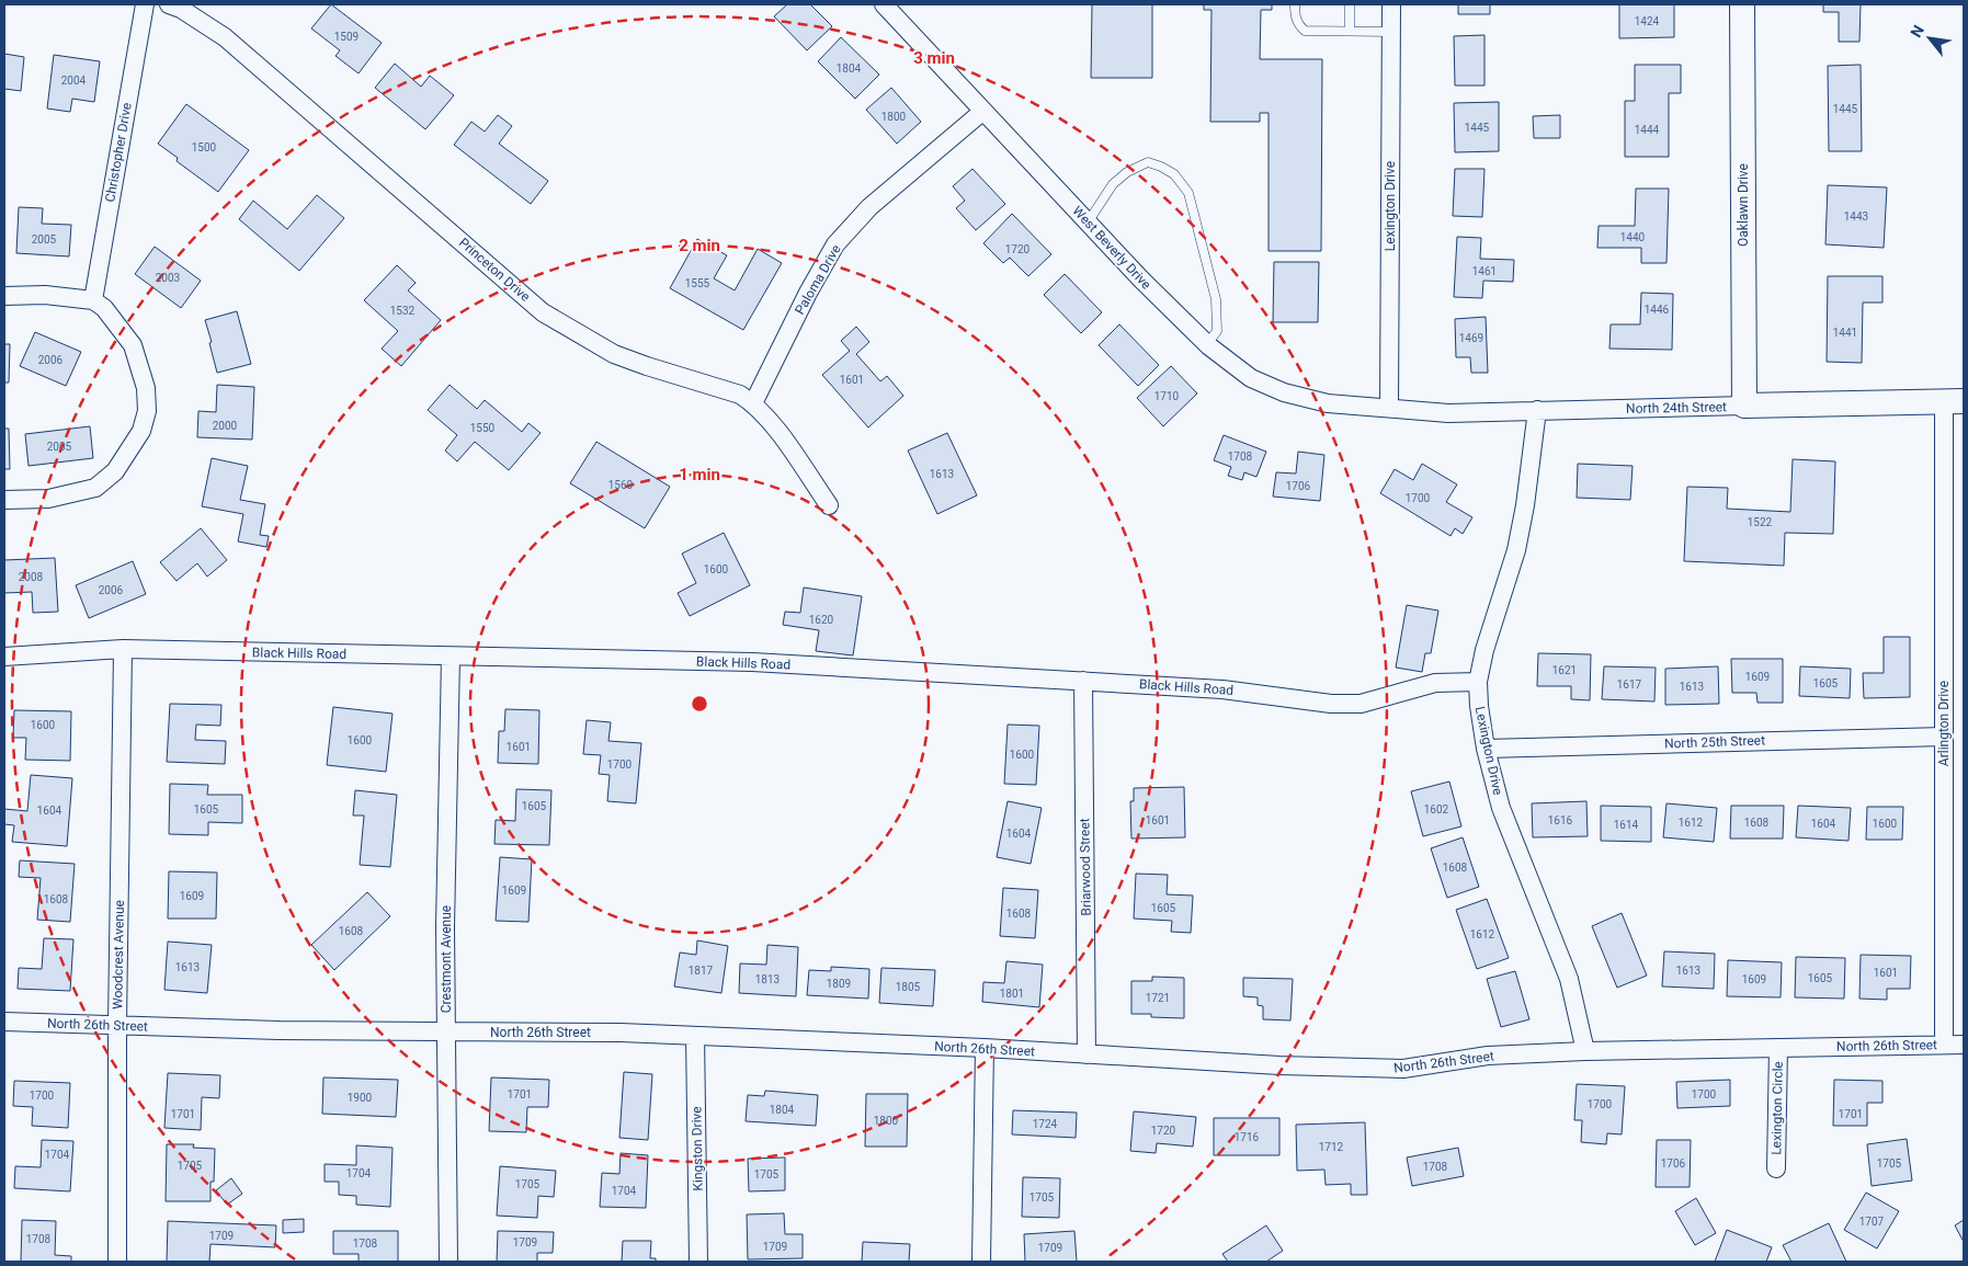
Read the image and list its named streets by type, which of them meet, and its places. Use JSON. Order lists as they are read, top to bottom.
{
  "streets": {
    "street": [
      "Christopher Drive",
      "Oaklawn Drive",
      "Lexington Drive",
      "West Beverly Drive",
      "Princeton Drive",
      "Paloma Drive",
      "North 24th Street",
      "Black Hills Road",
      "Arlington Drive",
      "North 25th Street",
      "Briarwood Street",
      "Woodcrest Avenue",
      "Crestmont Avenue",
      "North 26th Street",
      "Lexington Circle",
      "Kingston Drive"
    ]
  },
  "crossings": [
    ["Oaklawn Drive", "North 24th Street"],
    ["Lexington Drive", "West Beverly Drive"],
    ["Lexington Drive", "North 24th Street"],
    ["Lexington Drive", "Black Hills Road"],
    ["Lexington Drive", "North 25th Street"],
    ["Lexington Drive", "North 26th Street"],
    ["West Beverly Drive", "Paloma Drive"],
    ["West Beverly Drive", "North 24th Street"],
    ["Princeton Drive", "Paloma Drive"],
    ["North 24th Street", "Arlington Drive"],
    ["Black Hills Road", "Briarwood Street"],
    ["Black Hills Road", "Woodcrest Avenue"],
    ["Black Hills Road", "Crestmont Avenue"],
    ["Arlington Drive", "North 25th Street"],
    ["Arlington Drive", "North 26th Street"],
    ["Briarwood Street", "North 26th Street"],
    ["Woodcrest Avenue", "North 26th Street"],
    ["Crestmont Avenue", "North 26th Street"],
    ["North 26th Street", "Lexington Circle"],
    ["North 26th Street", "Kingston Drive"]
  ],
  "house_numbers": [
    "1424",
    "1509",
    "1804",
    "2004",
    "1445",
    "1800",
    "1445",
    "1444",
    "1500",
    "1443",
    "1440",
    "2005",
    "1720",
    "1461",
    "2003",
    "1555",
    "1446",
    "1532",
    "1441",
    "1469",
    "2006",
    "1601",
    "1710",
    "2000",
    "1550",
    "2005",
    "1708",
    "1613",
    "1560",
    "1706",
    "1700",
    "1522",
    "1600",
    "2008",
    "2006",
    "1620",
    "1621",
    "1609",
    "1605",
    "1617",
    "1613",
    "1600",
    "1600",
    "1601",
    "1600",
    "1700",
    "1605",
    "1605",
    "1602",
    "1604",
    "1601",
    "1616",
    "1612",
    "1608",
    "1604",
    "1600",
    "1614",
    "1604",
    "1608",
    "1609",
    "1609",
    "1608",
    "1605",
    "1608",
    "1608",
    "1612",
    "1613",
    "1817",
    "1613",
    "1601",
    "1605",
    "1813",
    "1609",
    "1809",
    "1805",
    "1801",
    "1721",
    "1701",
    "1700",
    "1700",
    "1900",
    "1700",
    "1804",
    "1701",
    "1701",
    "1800",
    "1724",
    "1720",
    "1716",
    "1712",
    "1704",
    "1706",
    "1705",
    "1705",
    "1708",
    "1704",
    "1705",
    "1705",
    "1704",
    "1705",
    "1707",
    "1709",
    "1708",
    "1709",
    "1708",
    "1709",
    "1709"
  ],
  "north": "top left",
  "rings": ["3 min", "2 min", "1 min"]
}
